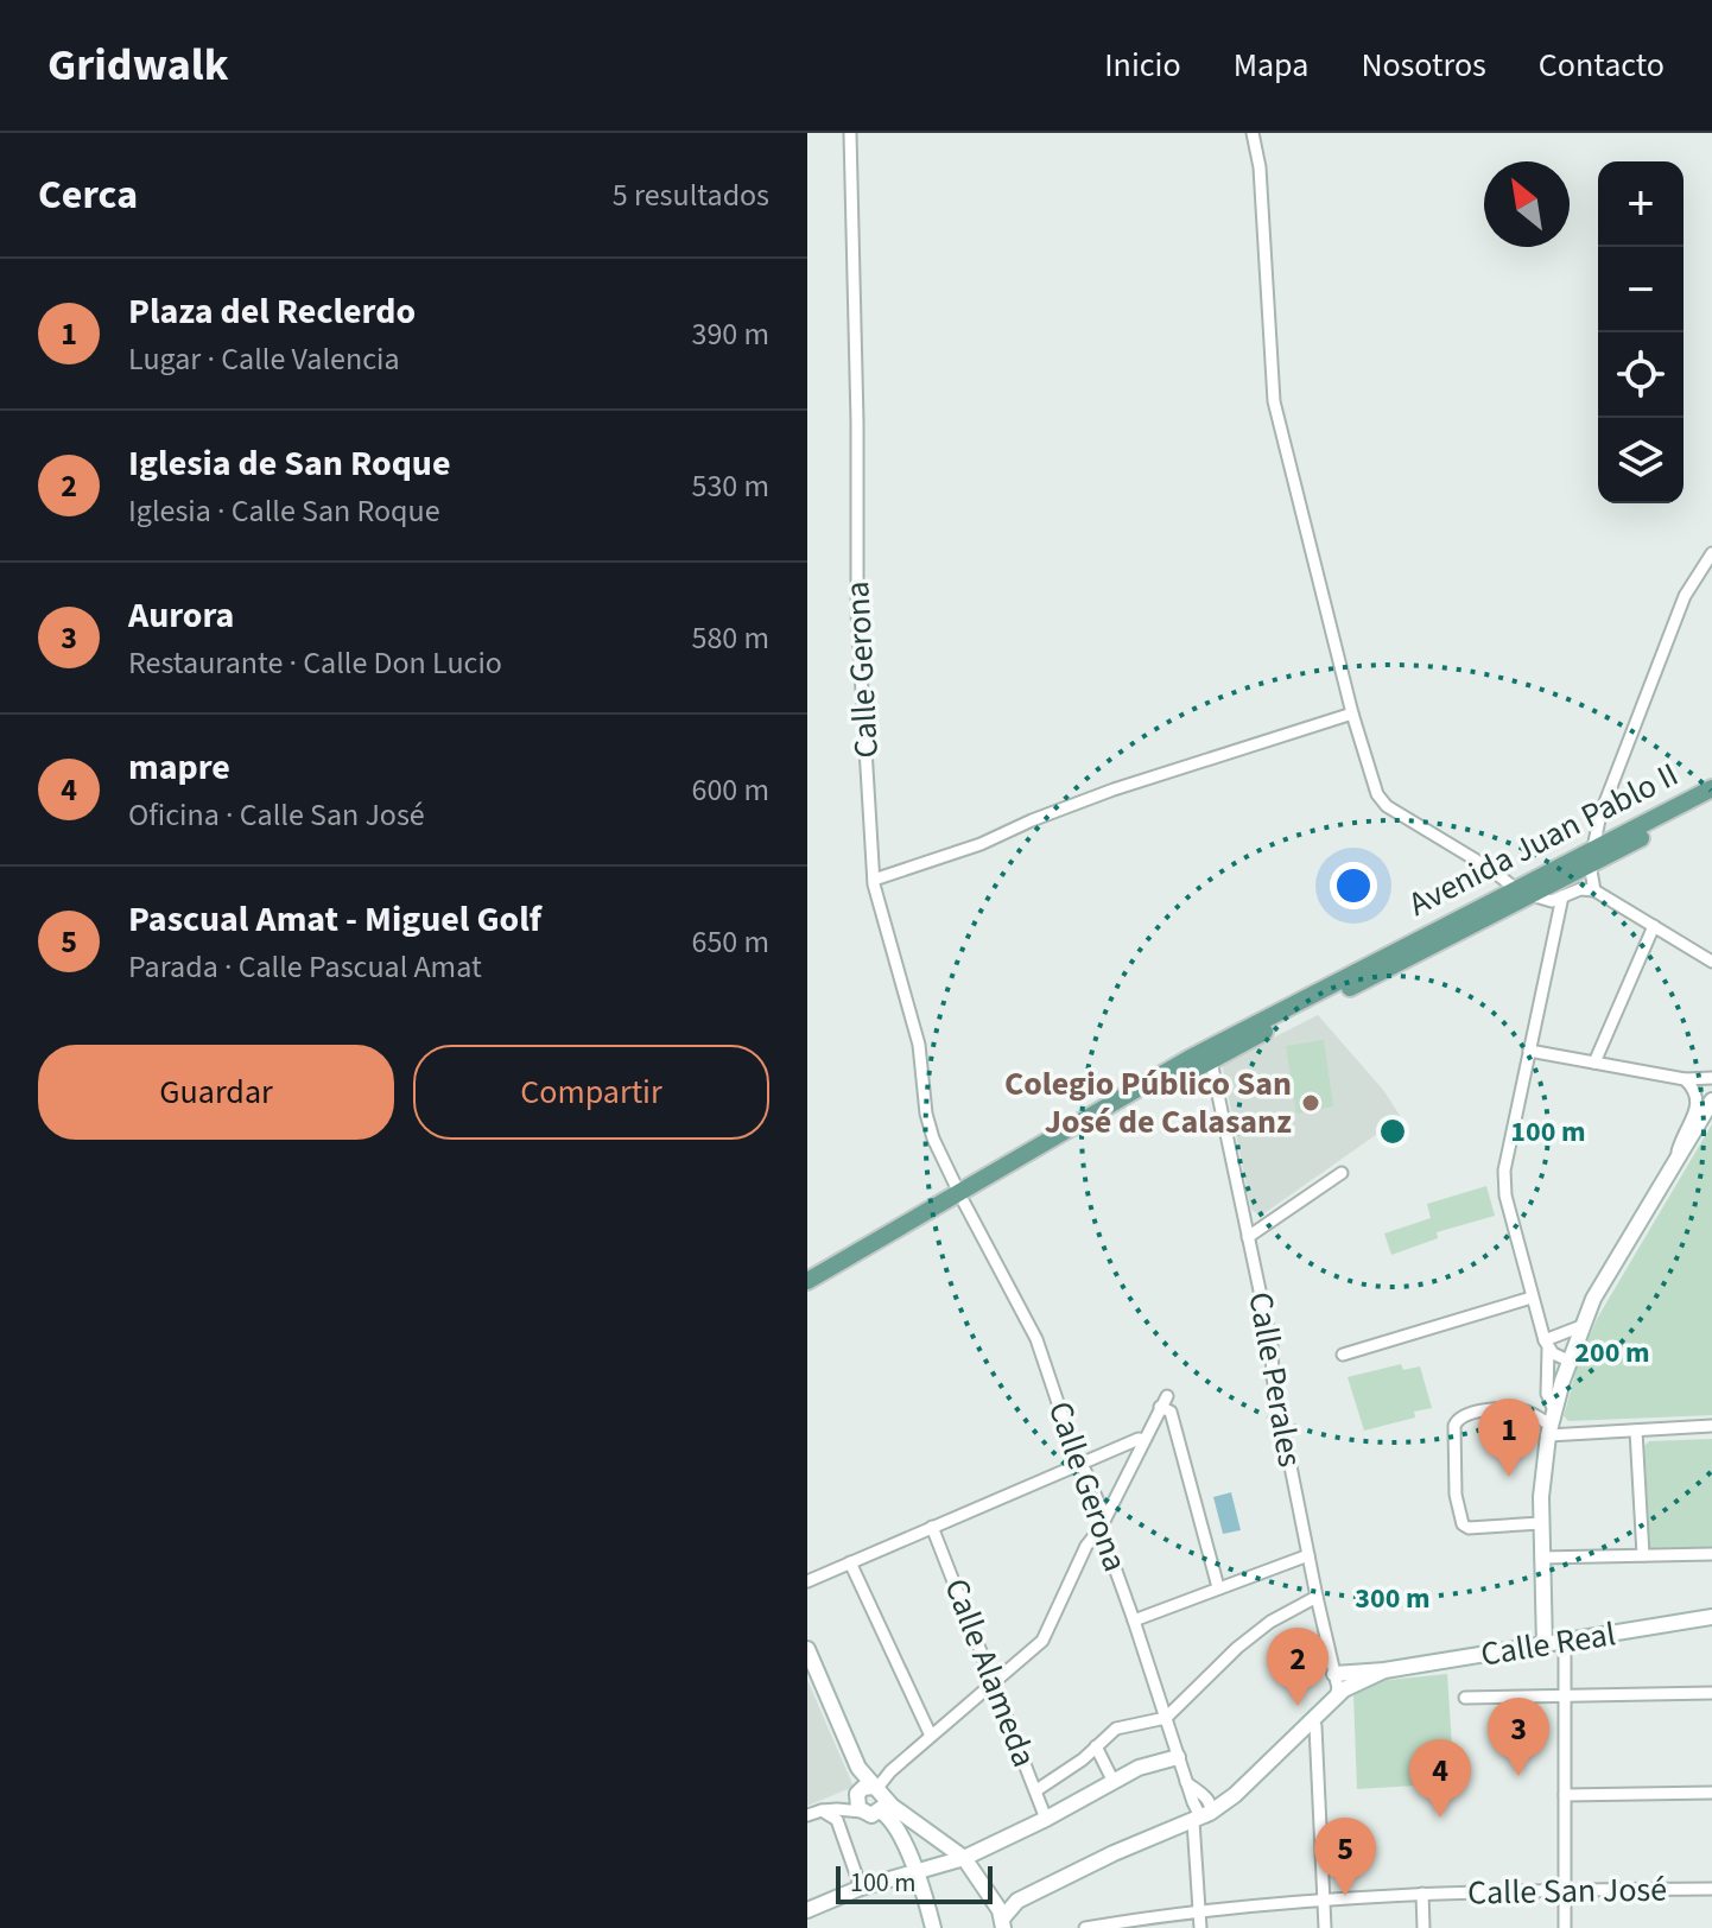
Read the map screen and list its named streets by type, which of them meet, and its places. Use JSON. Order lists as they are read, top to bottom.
{
  "streets": {
    "main road": ["Avenida Juan Pablo II", "Calle Real"],
    "street": [
      "Calle Gerona",
      "Calle Perales",
      "Calle Alameda",
      "Calle San José"
    ]
  },
  "crossings": [
    ["Calle Gerona", "Avenida Juan Pablo II"],
    ["Avenida Juan Pablo II", "Calle Perales"]
  ],
  "places": ["Colegio Público San José de Calasanz"],
  "scale_bar": "100 m",
  "north": "top left",
  "page": {
    "header": "Gridwalk",
    "nav": [
      "Inicio",
      "Mapa",
      "Nosotros",
      "Contacto"
    ],
    "heading": ["Cerca", "5 resultados"],
    "map_buttons": ["+", "−"],
    "list": [
      {
        "mark": "1",
        "name": "Plaza del Reclerdo",
        "note": "Lugar · Calle Valencia",
        "value": "390 m"
      },
      {
        "mark": "2",
        "name": "Iglesia de San Roque",
        "note": "Iglesia · Calle San Roque",
        "value": "530 m"
      },
      {
        "mark": "3",
        "name": "Aurora",
        "note": "Restaurante · Calle Don Lucio",
        "value": "580 m"
      },
      {
        "mark": "4",
        "name": "mapre",
        "note": "Oficina · Calle San José",
        "value": "600 m"
      },
      {
        "mark": "5",
        "name": "Pascual Amat - Miguel Golf",
        "note": "Parada · Calle Pascual Amat",
        "value": "650 m"
      }
    ],
    "buttons": ["Guardar", "Compartir"],
    "pins": [
      "1",
      "2",
      "3",
      "4",
      "5"
    ],
    "scale": "100 m"
  },
  "rings": ["100 m", "200 m", "300 m"]
}
